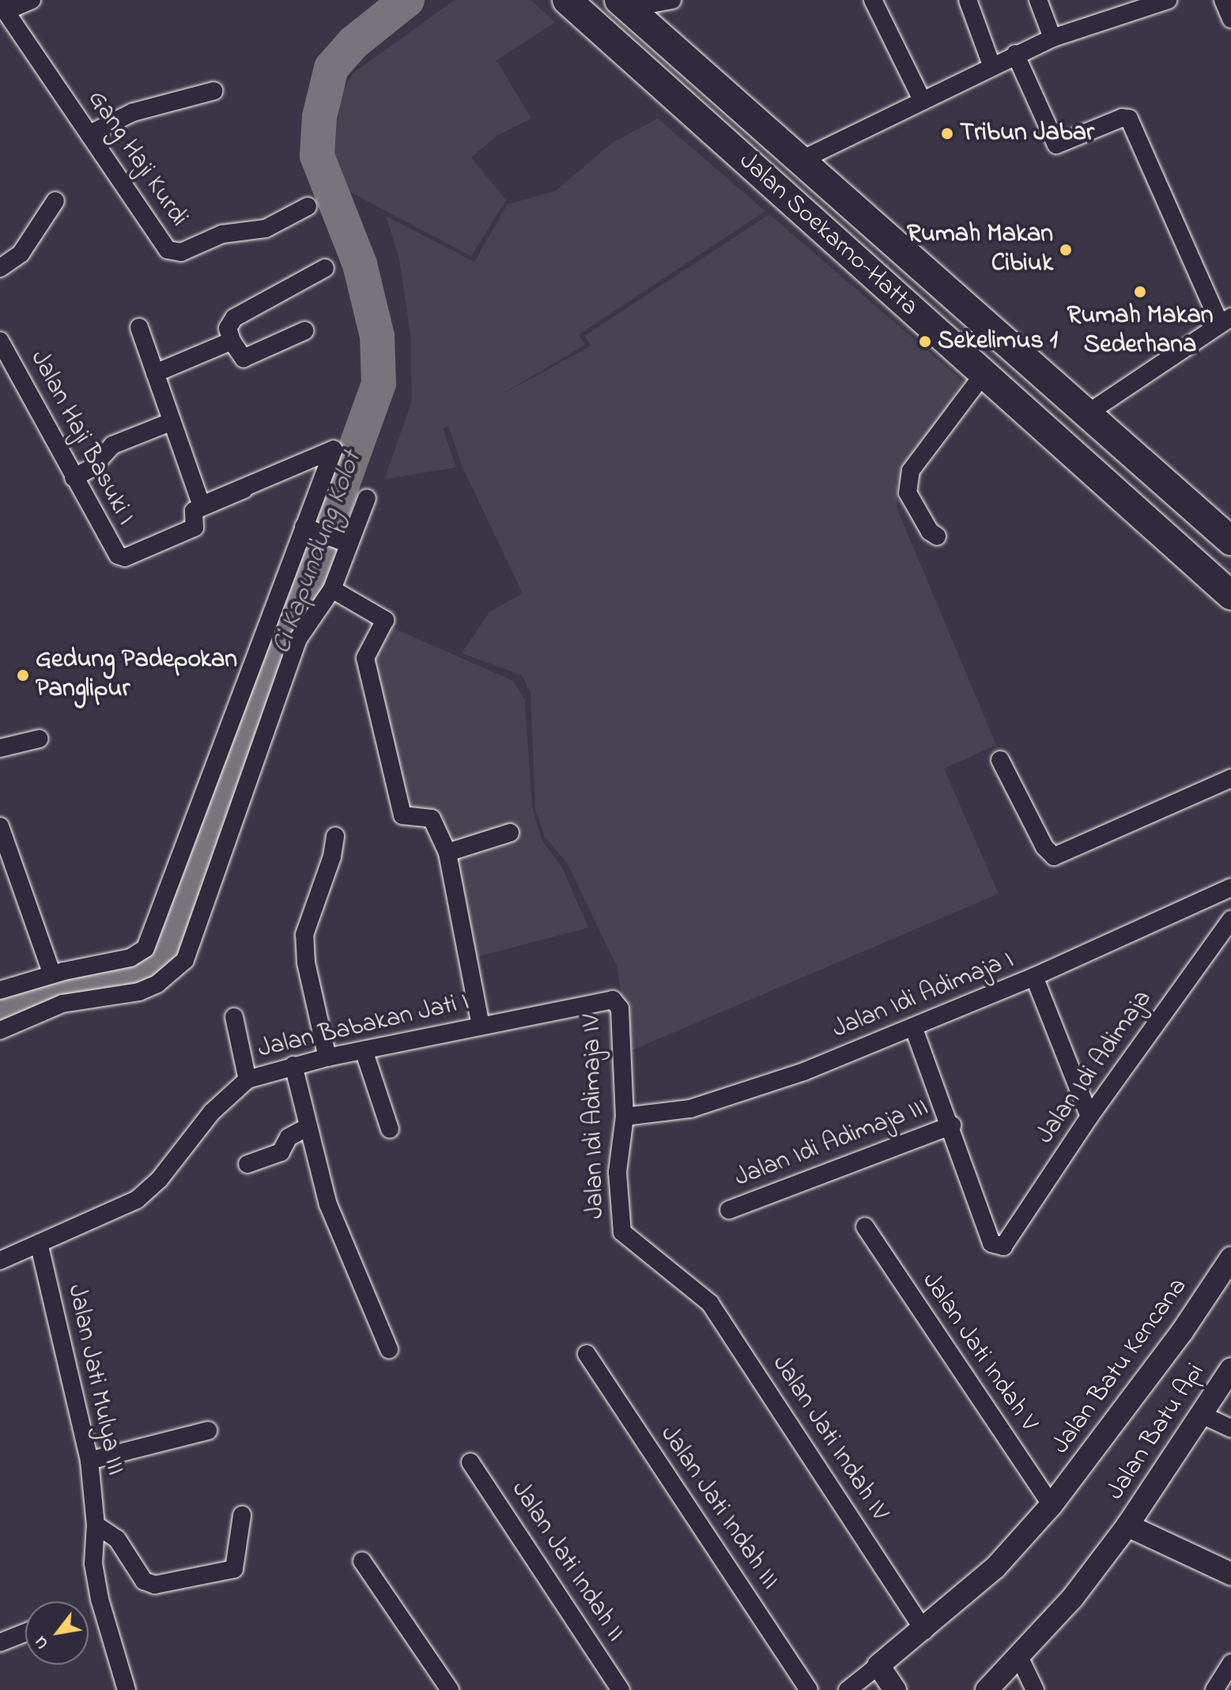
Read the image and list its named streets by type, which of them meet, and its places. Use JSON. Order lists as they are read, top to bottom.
{
  "streets": {
    "highway": ["Jalan Soekarno-Hatta"],
    "street": [
      "Gang Haji Kurdi",
      "Jalan Haji Basuki I",
      "Jalan Idi Adimaja I",
      "Jalan Babakan Jati I",
      "Jalan Idi Adimaja",
      "Jalan Idi Adimaja IV",
      "Jalan Idi Adimaja III",
      "Jalan Jati Indah V",
      "Jalan Batu Kencana",
      "Jalan Jati Mulya III",
      "Jalan Batu Api",
      "Jalan Jati Indah IV",
      "Jalan Jati Indah III",
      "Jalan Jati Indah II"
    ]
  },
  "crossings": [
    ["Jalan Idi Adimaja I", "Jalan Idi Adimaja IV"],
    ["Jalan Idi Adimaja I", "Jalan Idi Adimaja III"],
    ["Jalan Babakan Jati I", "Jalan Idi Adimaja IV"],
    ["Jalan Babakan Jati I", "Jalan Jati Mulya III"],
    ["Jalan Idi Adimaja", "Jalan Idi Adimaja III"],
    ["Jalan Idi Adimaja IV", "Jalan Jati Indah IV"],
    ["Jalan Jati Indah V", "Jalan Batu Kencana"],
    ["Jalan Batu Kencana", "Jalan Jati Indah IV"]
  ],
  "water": ["Ci Kapundung Kolot"],
  "places": [
    "Tribun Jabar",
    "Rumah Makan Cibiuk",
    "Rumah Makan Sederhana",
    "Sekelimus 1",
    "Gedung Padepokan Panglipur"
  ],
  "north": "bottom left"
}
